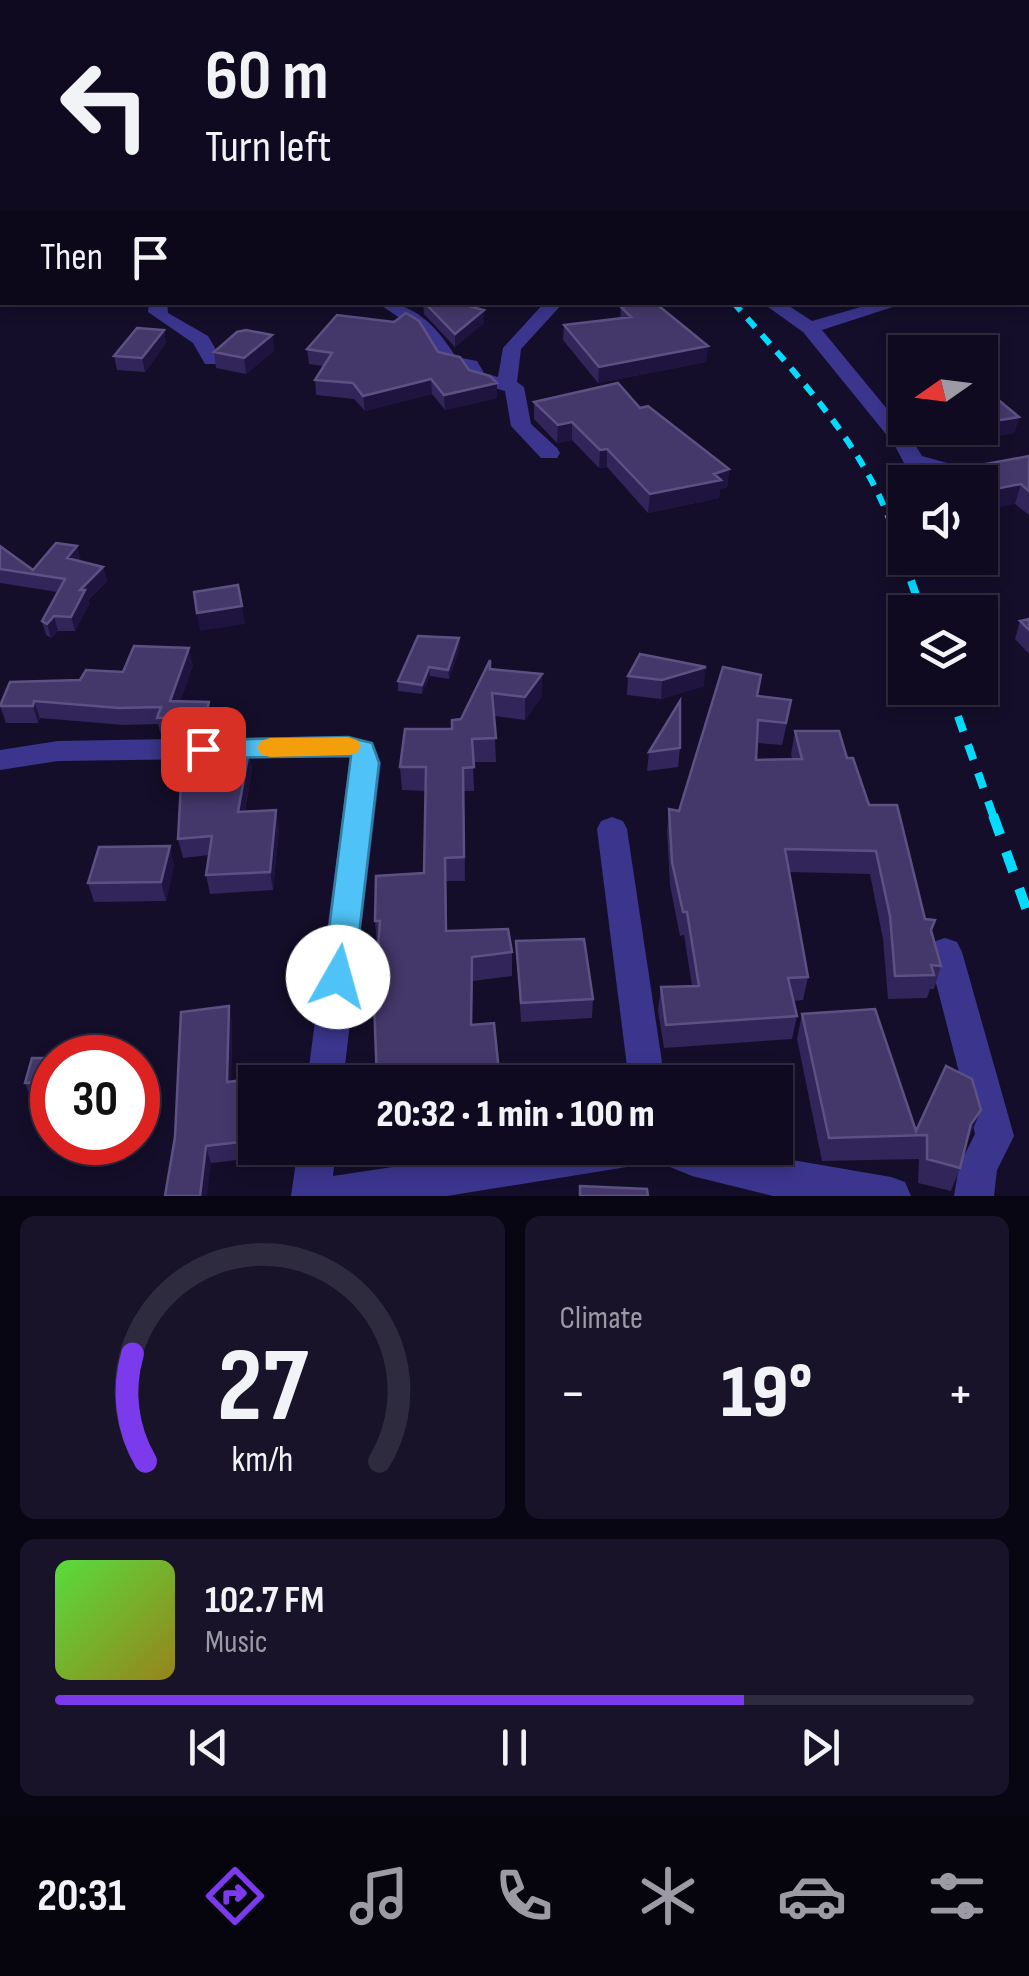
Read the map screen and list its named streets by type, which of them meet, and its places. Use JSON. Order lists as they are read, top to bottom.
{
  "north": "left",
  "page": {
    "turn": ["60 m", "Turn left"],
    "then": "Then",
    "limit": "30",
    "trip": "20:32 · 1 min · 100 m",
    "tile": "Climate",
    "heat": ["−", "19°", "+"],
    "song": ["102.7 FM", "Music"],
    "tabs": "20:31",
    "gauge": ["27", "km/h"]
  }
}
